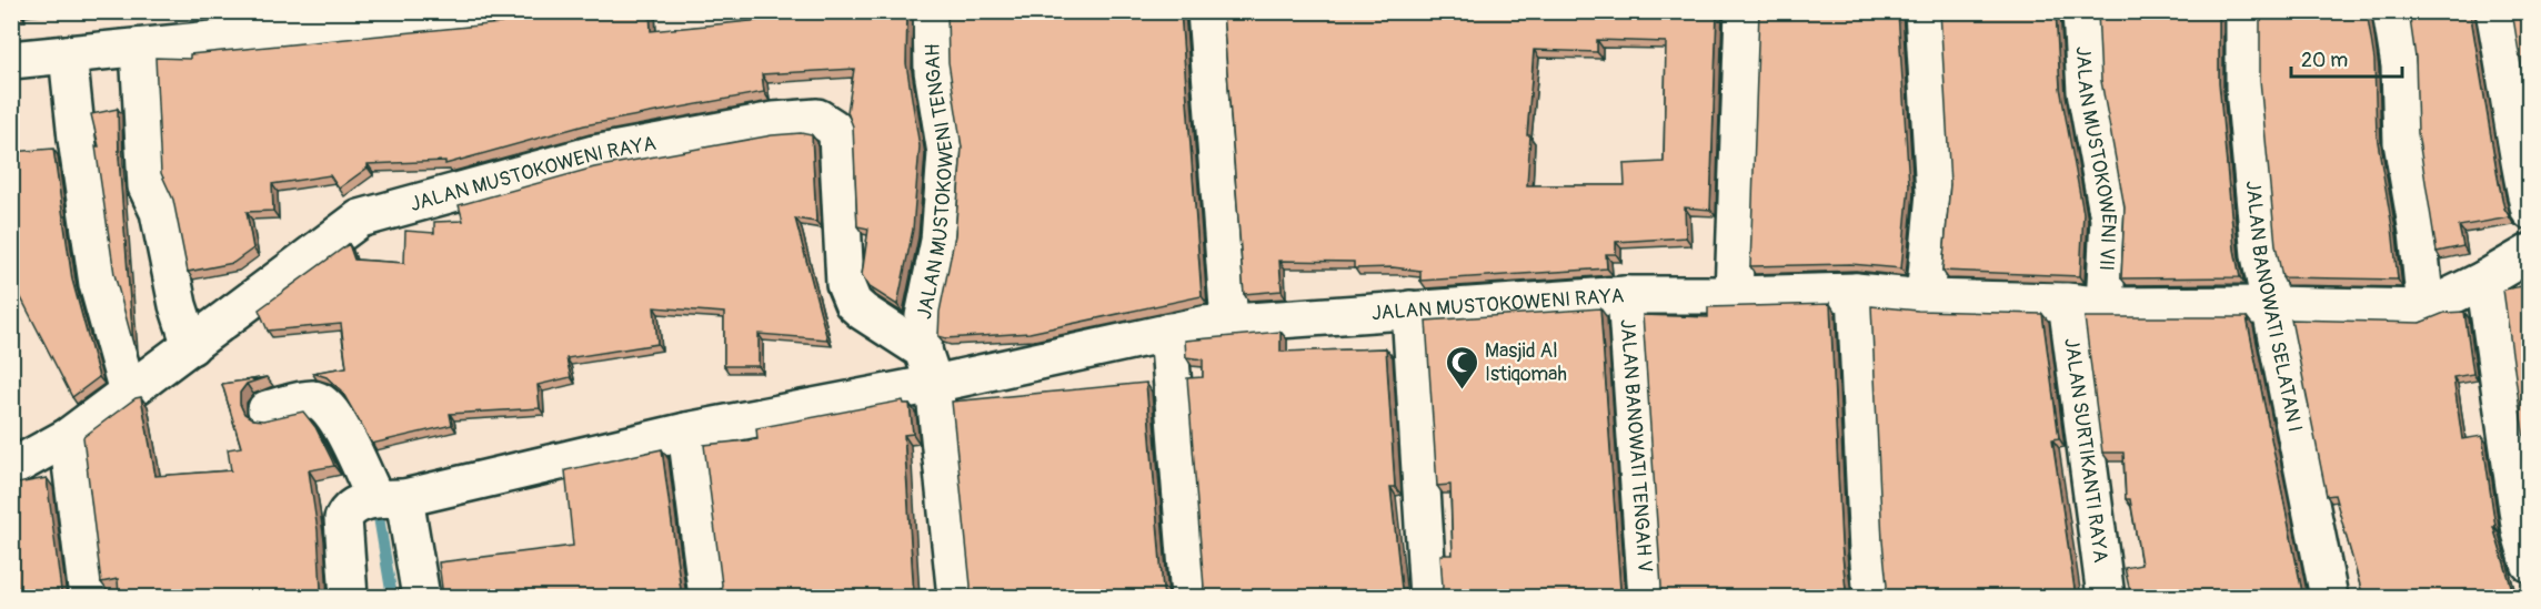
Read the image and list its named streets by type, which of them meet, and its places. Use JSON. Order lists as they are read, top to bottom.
{
  "streets": {
    "street": [
      "JALAN MUSTOKOWENI VII",
      "JALAN MUSTOKOWENI RAYA",
      "JALAN MUSTOKOWENI TENGAH",
      "JALAN BANOWATI SELATAN I",
      "JALAN BANOWATI TENGAH V",
      "JALAN SURTIKANTI RAYA"
    ]
  },
  "crossings": [
    ["JALAN MUSTOKOWENI VII", "JALAN MUSTOKOWENI RAYA"],
    ["JALAN MUSTOKOWENI RAYA", "JALAN MUSTOKOWENI TENGAH"],
    ["JALAN MUSTOKOWENI RAYA", "JALAN BANOWATI SELATAN I"],
    ["JALAN MUSTOKOWENI RAYA", "JALAN BANOWATI TENGAH V"],
    ["JALAN MUSTOKOWENI RAYA", "JALAN SURTIKANTI RAYA"]
  ],
  "places": {
    "mosque": ["Masjid Al Istiqomah"]
  },
  "scale_bar": "20 m"
}
